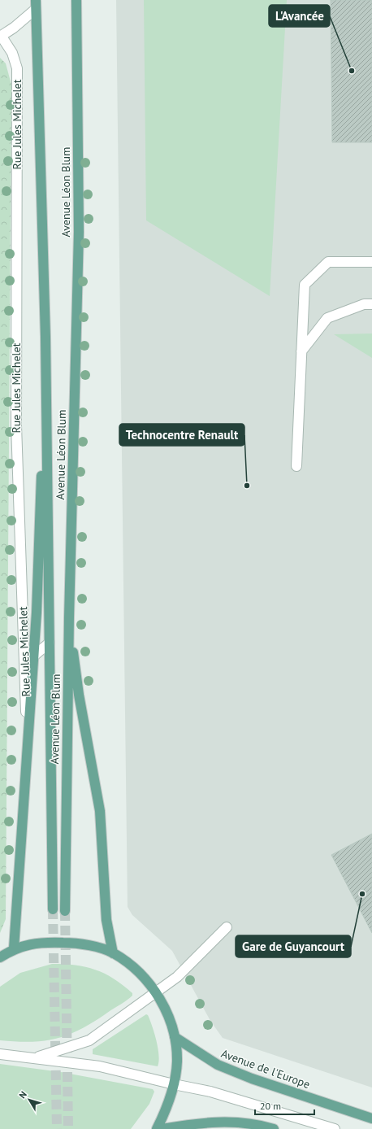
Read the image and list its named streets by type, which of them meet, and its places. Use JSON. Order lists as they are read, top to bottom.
{
  "streets": {
    "main road": ["Avenue Léon Blum", "Avenue de l'Europe"],
    "street": ["Rue Jules Michelet"]
  },
  "crossings": [
    ["Rue Jules Michelet", "Avenue Léon Blum"]
  ],
  "places": ["L'Avancée", "Technocentre Renault", "Gare de Guyancourt"],
  "scale_bar": "20 m",
  "north": "top left"
}
